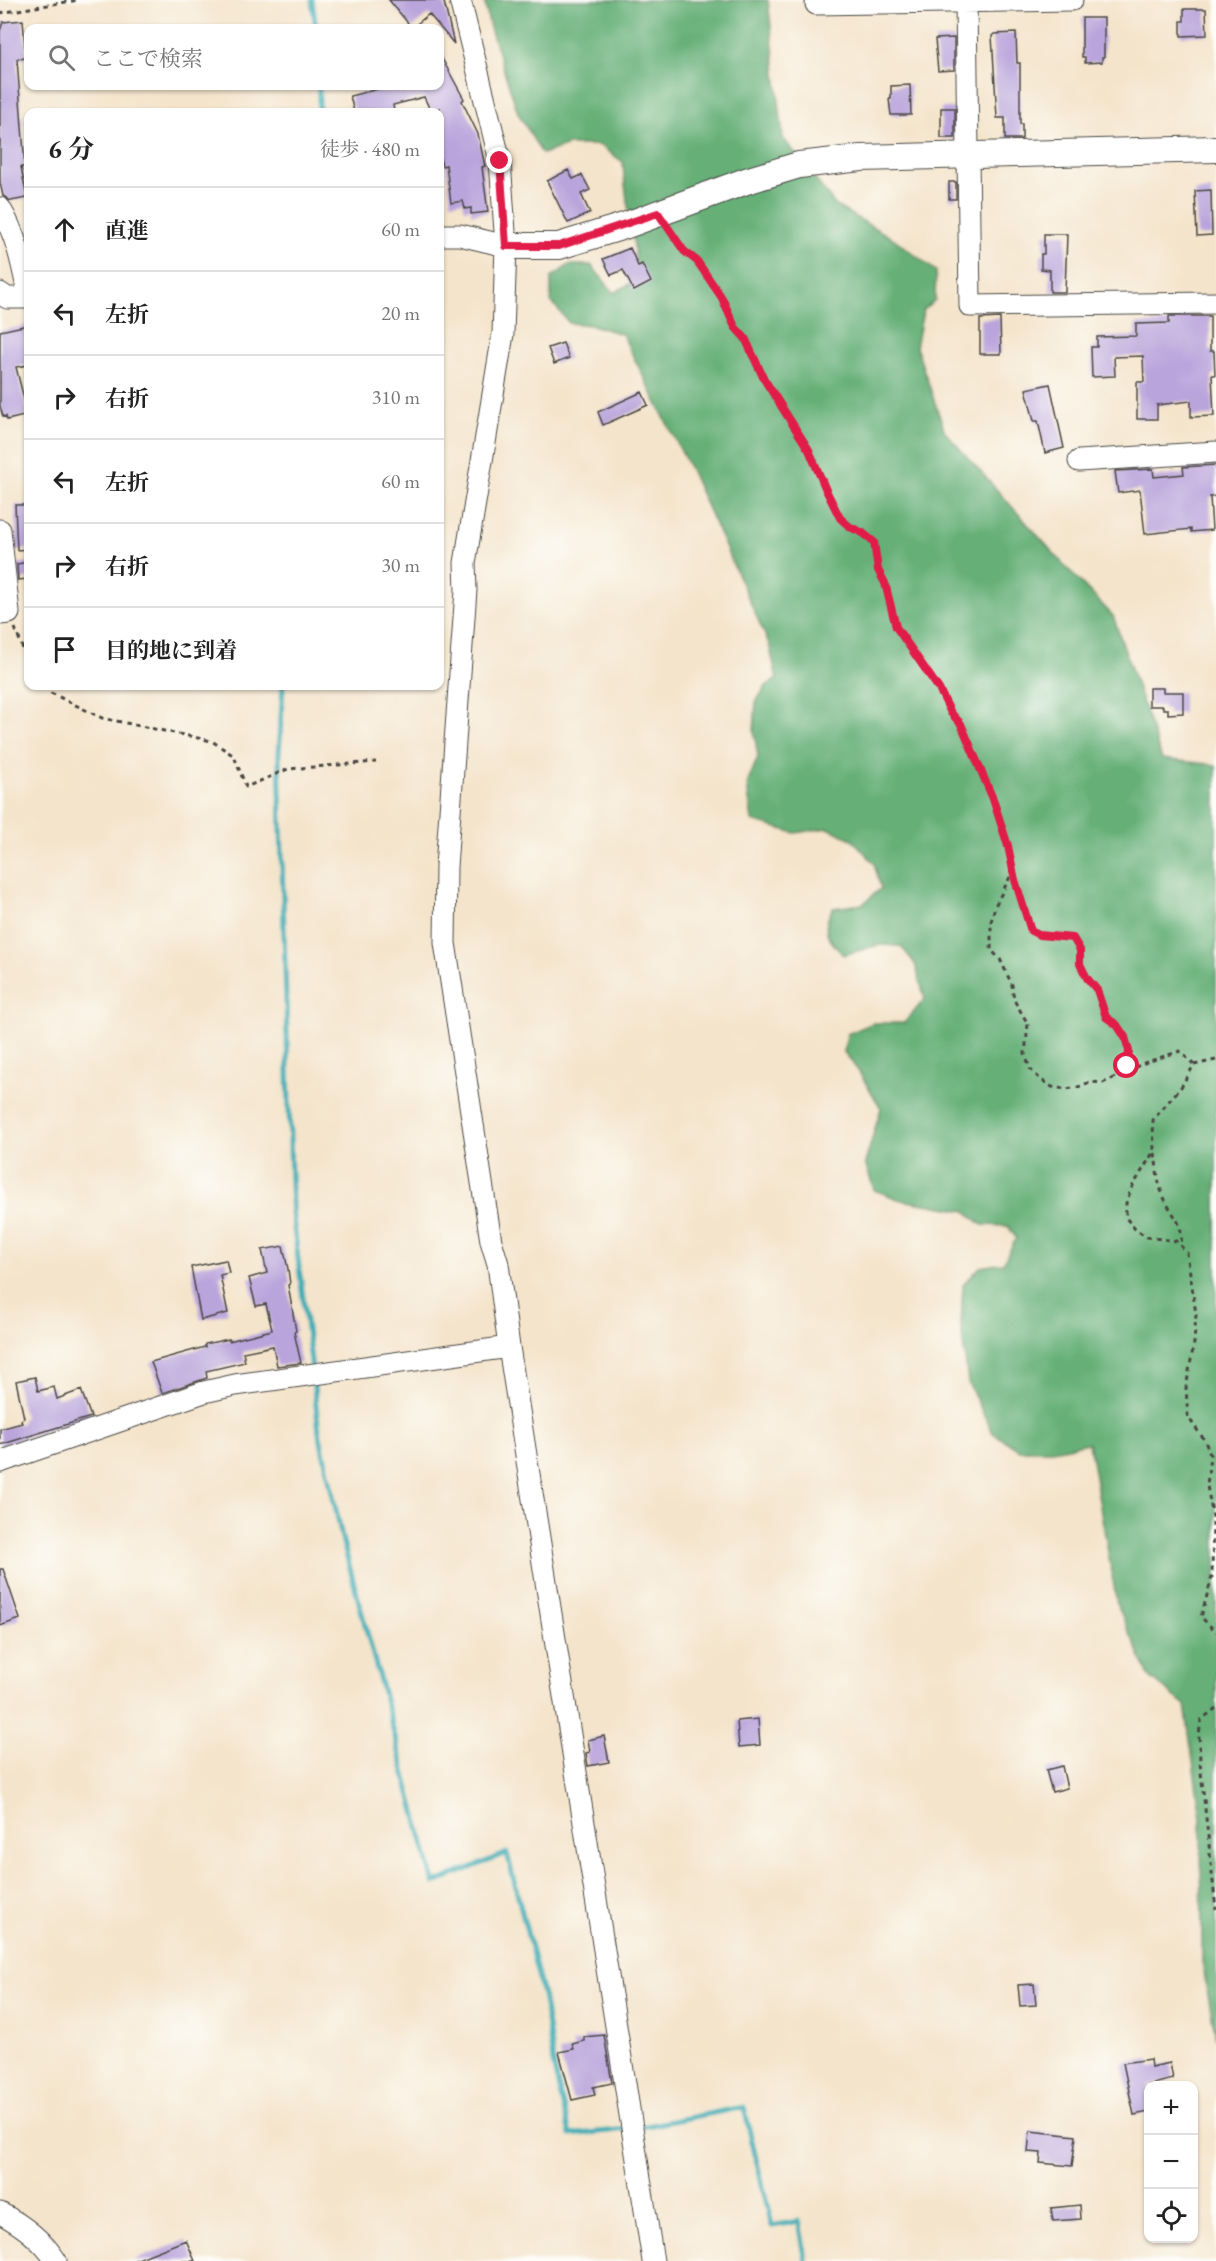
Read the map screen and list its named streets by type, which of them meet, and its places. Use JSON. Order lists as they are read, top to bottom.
{
  "page": {
    "search": "ここで検索",
    "heading": ["6 分", "徒歩 · 480 m"],
    "list": [
      ["直進", "60 m"],
      ["左折", "20 m"],
      ["右折", "310 m"],
      ["左折", "60 m"],
      ["右折", "30 m"],
      "目的地に到着"
    ],
    "map_buttons": ["+", "−"]
  }
}
